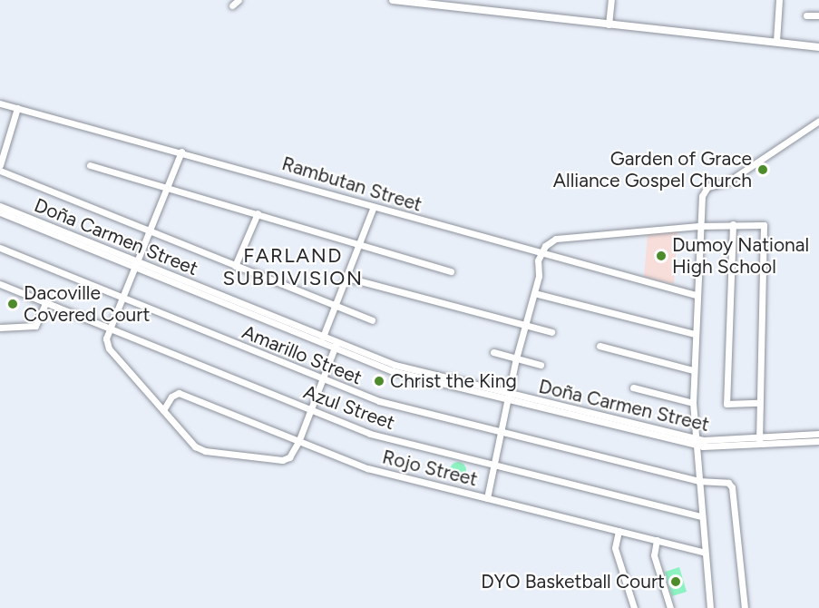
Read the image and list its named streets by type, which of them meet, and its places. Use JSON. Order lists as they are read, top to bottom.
{
  "streets": {
    "street": [
      "Rambutan Street",
      "Doña Carmen Street",
      "Amarillo Street",
      "Azul Street",
      "Rojo Street"
    ]
  },
  "districts": ["FARLAND SUBDIVISION"],
  "places": [
    "Garden of Grace Alliance Gospel Church",
    "Dumoy National High School",
    "Dacoville Covered Court",
    "Christ the King",
    "DYO Basketball Court"
  ]
}
